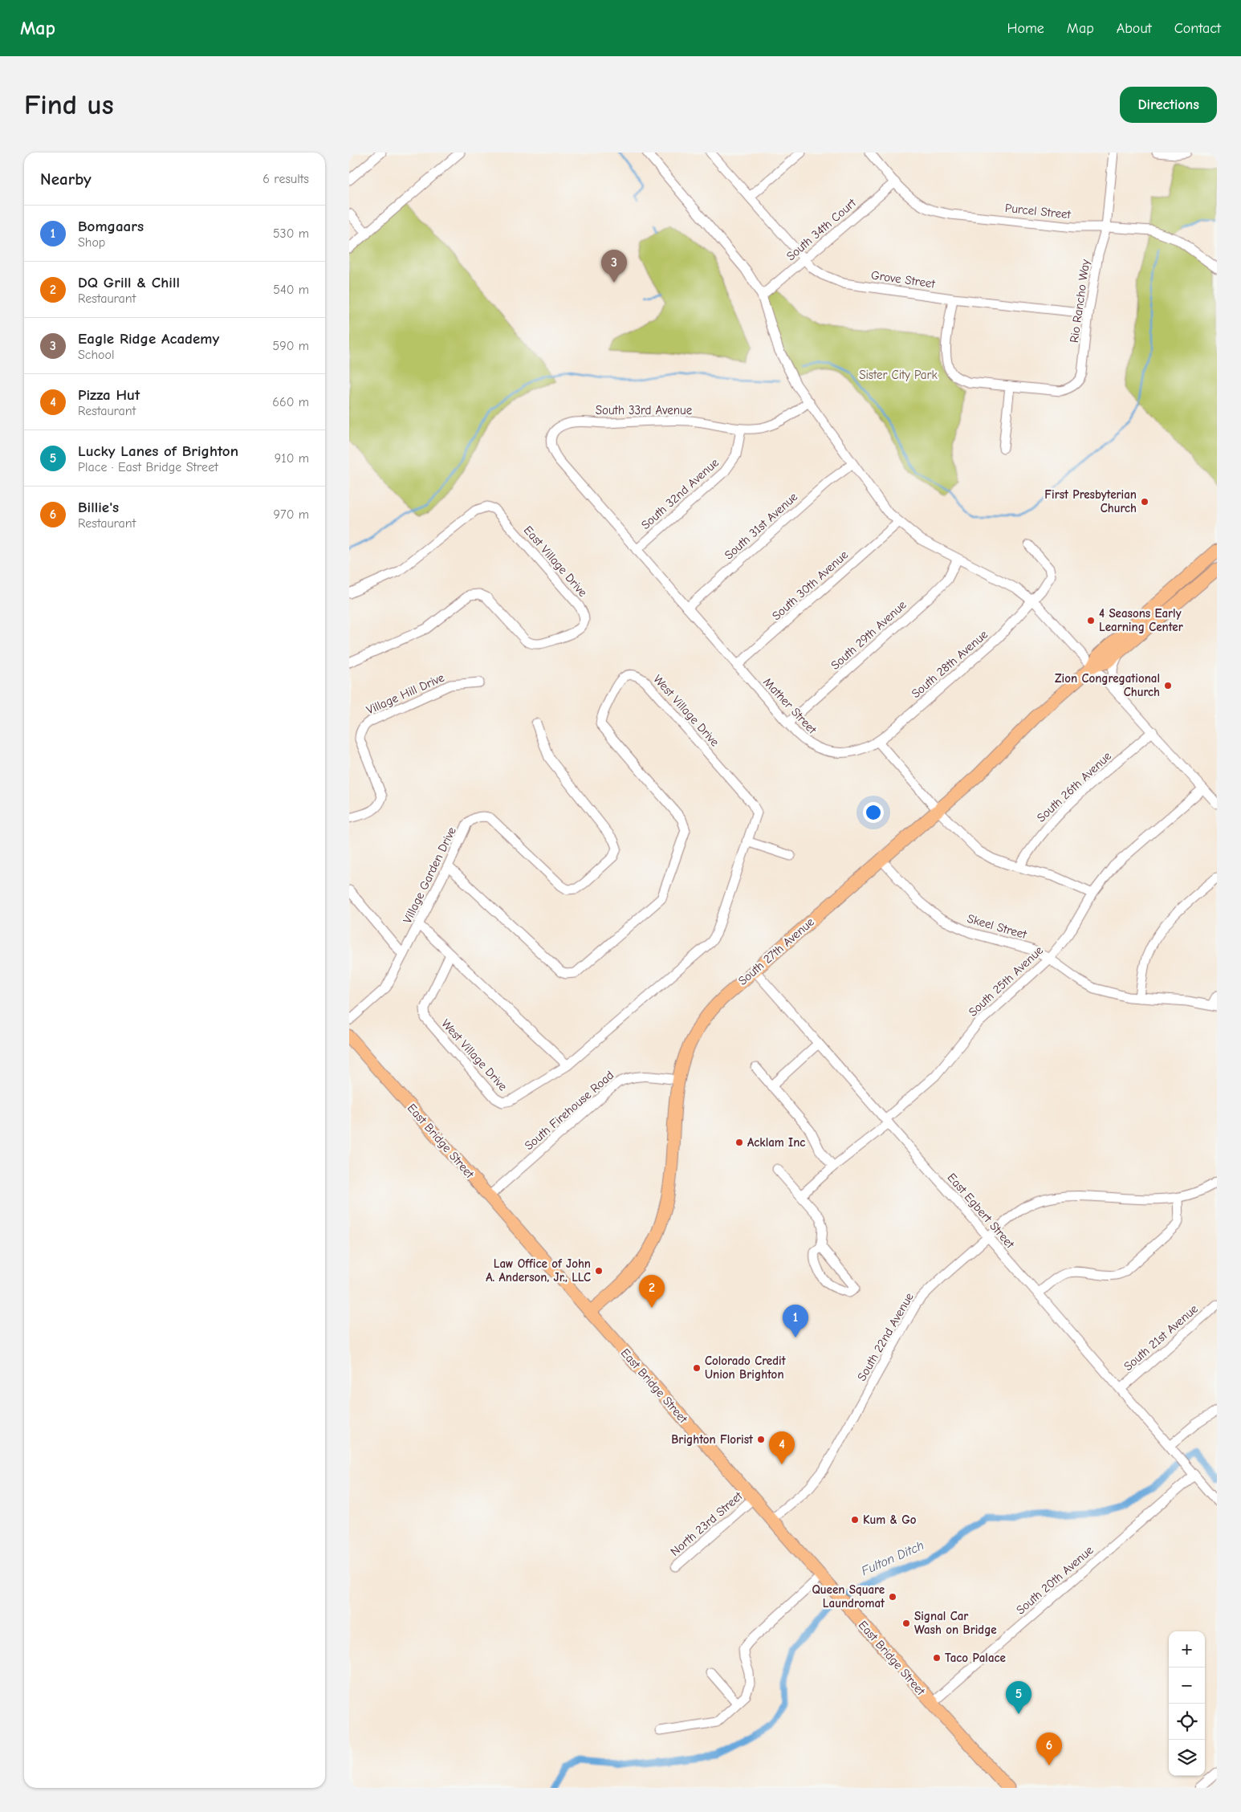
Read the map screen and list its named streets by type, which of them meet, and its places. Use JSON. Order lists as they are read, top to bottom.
{
  "streets": {
    "main road": ["South 27th Avenue", "East Bridge Street"],
    "street": [
      "Purcel Street",
      "South 34th Court",
      "Grove Street",
      "Rio Rancho Way",
      "South 33rd Avenue",
      "South 32nd Avenue",
      "South 31st Avenue",
      "East Village Drive",
      "South 30th Avenue",
      "South 29th Avenue",
      "South 28th Avenue",
      "Village Hill Drive",
      "Mather Street",
      "West Village Drive",
      "South 26th Avenue",
      "Village Garden Drive",
      "Skeel Street",
      "South 25th Avenue",
      "South Firehouse Road",
      "East Egbert Street",
      "South 22nd Avenue",
      "South 21st Avenue",
      "North 23rd Street",
      "South 20th Avenue"
    ]
  },
  "crossings": [
    ["Purcel Street", "South 34th Court"],
    ["Purcel Street", "Rio Rancho Way"],
    ["South 34th Court", "Grove Street"],
    ["Grove Street", "Rio Rancho Way"],
    ["South 33rd Avenue", "South 32nd Avenue"],
    ["South 33rd Avenue", "Mather Street"],
    ["South 32nd Avenue", "Mather Street"],
    ["South 31st Avenue", "Mather Street"],
    ["South 30th Avenue", "Mather Street"],
    ["South 29th Avenue", "Mather Street"],
    ["South 28th Avenue", "Mather Street"],
    ["West Village Drive", "Village Garden Drive"],
    ["Skeel Street", "South 27th Avenue"],
    ["Skeel Street", "South 25th Avenue"],
    ["South 27th Avenue", "South Firehouse Road"],
    ["South 27th Avenue", "East Bridge Street"],
    ["South 27th Avenue", "East Egbert Street"],
    ["South 25th Avenue", "East Egbert Street"],
    ["South Firehouse Road", "East Bridge Street"],
    ["East Bridge Street", "South 22nd Avenue"],
    ["East Bridge Street", "North 23rd Street"],
    ["East Bridge Street", "South 20th Avenue"],
    ["East Egbert Street", "South 22nd Avenue"],
    ["East Egbert Street", "South 21st Avenue"],
    ["East Egbert Street", "South 20th Avenue"]
  ],
  "water": ["Fulton Ditch"],
  "parks": ["Sister City Park"],
  "places": [
    "First Presbyterian Church",
    "4 Seasons Early Learning Center",
    "Zion Congregational Church",
    "Acklam Inc",
    "Law Office of John A. Anderson, Jr., LLC",
    "Colorado Credit Union Brighton",
    "Brighton Florist",
    "Kum & Go",
    "Queen Square Laundromat",
    "Signal Car Wash on Bridge",
    "Taco Palace"
  ],
  "page": {
    "header": "Map",
    "nav": [
      "Home",
      "Map",
      "About",
      "Contact"
    ],
    "buttons": "Directions",
    "title": "Find us",
    "heading": ["Nearby", "6 results"],
    "list": [
      {
        "mark": "1",
        "name": "Bomgaars",
        "note": "Shop",
        "value": "530 m"
      },
      {
        "mark": "2",
        "name": "DQ Grill & Chill",
        "note": "Restaurant",
        "value": "540 m"
      },
      {
        "mark": "3",
        "name": "Eagle Ridge Academy",
        "note": "School",
        "value": "590 m"
      },
      {
        "mark": "4",
        "name": "Pizza Hut",
        "note": "Restaurant",
        "value": "660 m"
      },
      {
        "mark": "5",
        "name": "Lucky Lanes of Brighton",
        "note": "Place · East Bridge Street",
        "value": "910 m"
      },
      {
        "mark": "6",
        "name": "Billie's",
        "note": "Restaurant",
        "value": "970 m"
      }
    ],
    "pins": [
      "3",
      "2",
      "1",
      "4",
      "5",
      "6"
    ],
    "map_buttons": ["+", "−"]
  }
}
